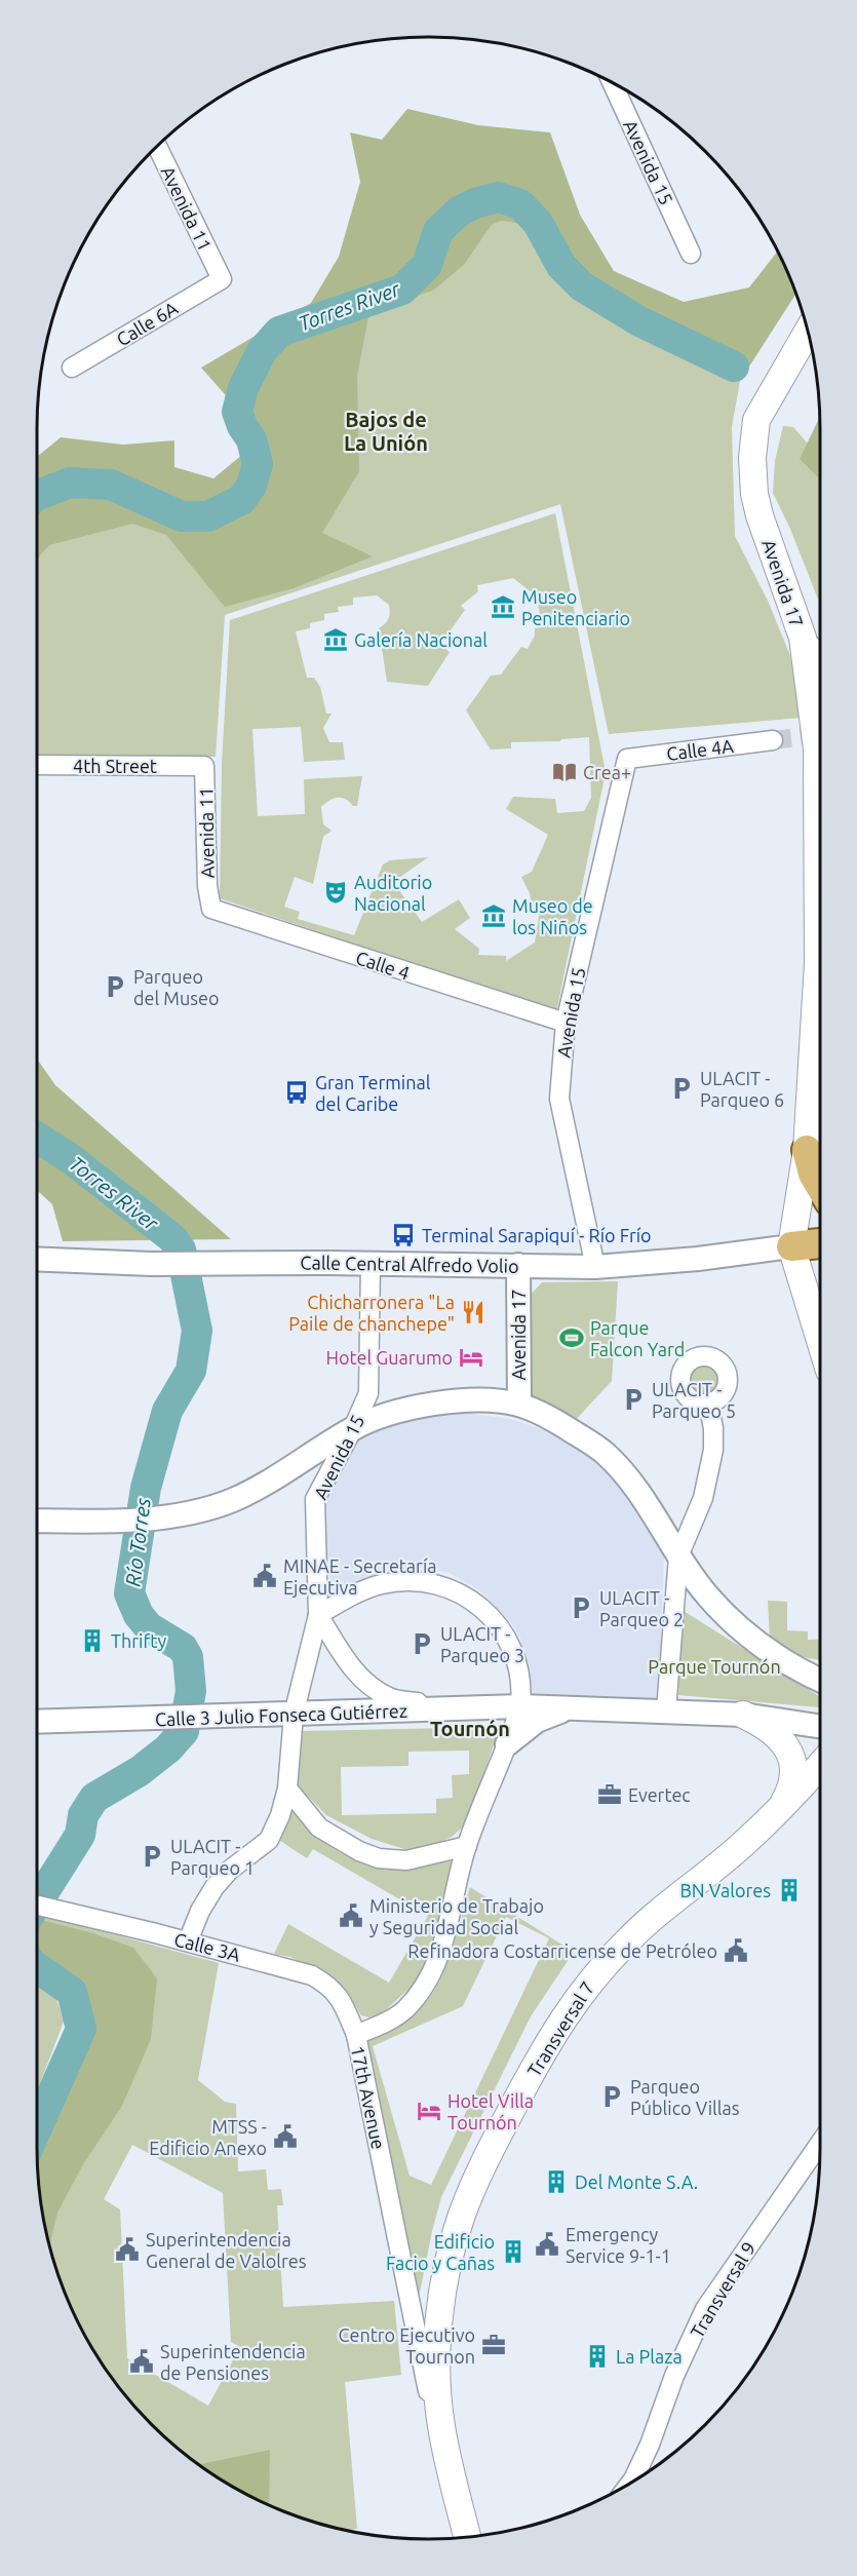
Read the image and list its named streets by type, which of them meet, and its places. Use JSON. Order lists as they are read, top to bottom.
{
  "streets": {
    "main road": ["Avenida 17", "Transversal 7"],
    "street": [
      "Avenida 15",
      "Avenida 11",
      "Calle 6A",
      "Calle 4A",
      "4th Street",
      "Calle 4",
      "Calle Central Alfredo Volio",
      "Calle 3 Julio Fonseca Gutiérrez",
      "Calle 3A",
      "17th Avenue",
      "Transversal 9"
    ]
  },
  "crossings": [
    ["Avenida 15", "Calle 4A"],
    ["Avenida 15", "Calle 4"],
    ["Avenida 15", "Calle Central Alfredo Volio"],
    ["Avenida 15", "Calle 3 Julio Fonseca Gutiérrez"],
    ["Avenida 15", "Calle 3A"],
    ["Avenida 11", "Calle 6A"],
    ["Avenida 11", "4th Street"],
    ["Avenida 11", "Calle 4"],
    ["Avenida 17", "Calle Central Alfredo Volio"],
    ["Calle 3 Julio Fonseca Gutiérrez", "17th Avenue"],
    ["Calle 3A", "17th Avenue"],
    ["Transversal 7", "17th Avenue"]
  ],
  "districts": ["Bajos de La Unión", "Tournón"],
  "water": ["Torres River", "Río Torres"],
  "parks": ["Parque Tournón"],
  "places": {
    "museum": ["Museo Penitenciario", "Galería Nacional", "Museo de los Niños"],
    "library": ["Crea+"],
    "theatre": ["Auditorio Nacional"],
    "parking": [
      "Parqueo del Museo",
      "ULACIT - Parqueo 6",
      "ULACIT - Parqueo 5",
      "ULACIT - Parqueo 2",
      "ULACIT - Parqueo 3",
      "ULACIT - Parqueo 1",
      "Parqueo Público Villas"
    ],
    "bus stop": ["Gran Terminal del Caribe", "Terminal Sarapiquí - Río Frío"],
    "restaurant": ["Chicharronera \"La Paile de chanchepe\""],
    "sports": ["Parque Falcon Yard"],
    "hotel": ["Hotel Guarumo", "Hotel Villa Tournón"],
    "public building": [
      "MINAE - Secretaría Ejecutiva",
      "Ministerio de Trabajo y Seguridad Social",
      "Refinadora Costarricense de Petróleo",
      "MTSS - Edificio Anexo",
      "Emergency Service 9-1-1",
      "Superintendencia General de Valolres",
      "Superintendencia de Pensiones"
    ],
    "building": [
      "Thrifty",
      "BN Valores",
      "Del Monte S.A.",
      "Edificio Facio y Cañas",
      "La Plaza"
    ],
    "office": ["Evertec", "Centro Ejecutivo Tournon"]
  }
}
